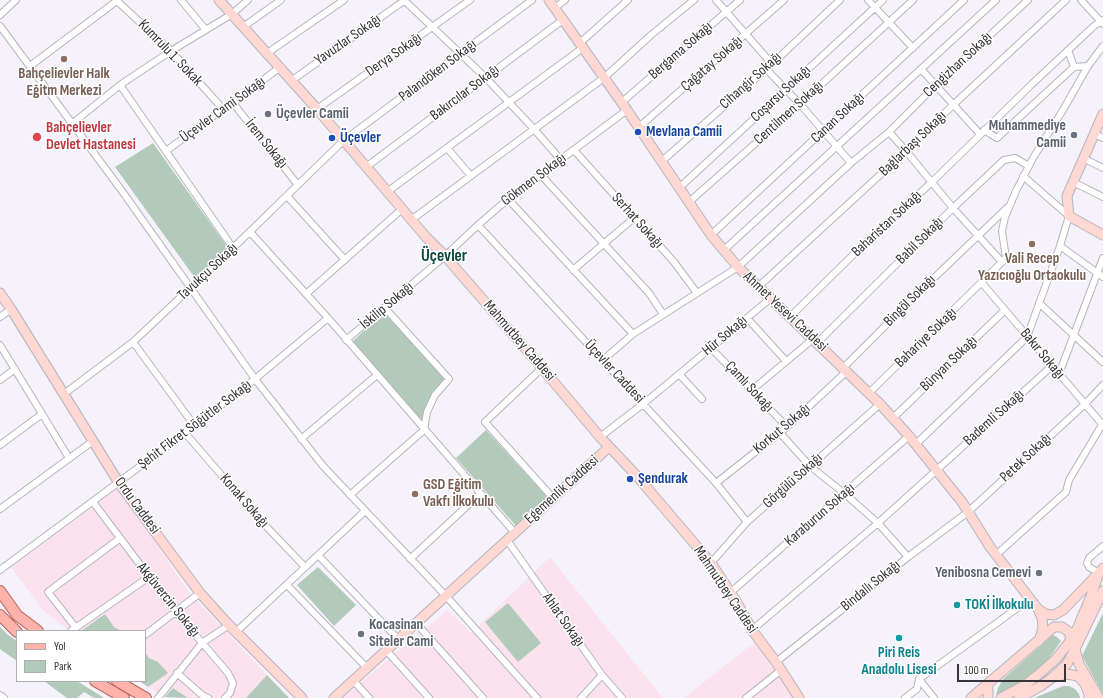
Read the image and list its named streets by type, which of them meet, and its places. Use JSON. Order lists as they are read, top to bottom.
{
  "streets": {
    "street": [
      "Yavuzlar Sokağı",
      "Bergama Sokağı",
      "Kumrulu 1. Sokak",
      "Derya Sokağı",
      "Çağatay Sokağı",
      "Cengizhan Sokağı",
      "Palandöken Sokağı",
      "Cihangir Sokağı",
      "Bakırcılar Sokağı",
      "Coşarsu Sokağı",
      "Üçevler Cami Sokağı",
      "Centilmen Sokağı",
      "Canan Sokağı",
      "İrem Sokağı",
      "Bağlarbaşı Sokağı",
      "Gökmen Sokağı",
      "Serhat Sokağı",
      "Baharistan Sokağı",
      "Babil Sokağı",
      "Tavukçu Sokağı",
      "Bingöl Sokağı",
      "İskilip Sokağı",
      "Ahmet Yesevi Caddesi",
      "Hür Sokağı",
      "Bahariye Sokağı",
      "Mahmutbey Caddesi",
      "Bakır Sokağı",
      "Bünyan Sokağı",
      "Üçevler Caddesi",
      "Çamlı Sokağı",
      "Bademli Sokağı",
      "Şehit Fikret Söğütler Sokağı",
      "Korkut Sokağı",
      "Petek Sokağı",
      "Görgülü Sokağı",
      "Egemenlik Caddesi",
      "Konak Sokağı",
      "Ordu Caddesi",
      "Karaburun Sokağı",
      "Bindallı Sokağı",
      "Akgüvercin Sokağı",
      "Ahlat Sokağı"
    ]
  },
  "crossings": [
    ["Yavuzlar Sokağı", "Mahmutbey Caddesi"],
    ["Bergama Sokağı", "Ahmet Yesevi Caddesi"],
    ["Kumrulu 1. Sokak", "Üçevler Cami Sokağı"],
    ["Derya Sokağı", "Mahmutbey Caddesi"],
    ["Çağatay Sokağı", "Ahmet Yesevi Caddesi"],
    ["Cengizhan Sokağı", "Serhat Sokağı"],
    ["Cengizhan Sokağı", "Ahmet Yesevi Caddesi"],
    ["Cengizhan Sokağı", "Üçevler Caddesi"],
    ["Palandöken Sokağı", "Tavukçu Sokağı"],
    ["Palandöken Sokağı", "Mahmutbey Caddesi"],
    ["Cihangir Sokağı", "Ahmet Yesevi Caddesi"],
    ["Bakırcılar Sokağı", "Ahmet Yesevi Caddesi"],
    ["Bakırcılar Sokağı", "Mahmutbey Caddesi"],
    ["Coşarsu Sokağı", "Ahmet Yesevi Caddesi"],
    ["Üçevler Cami Sokağı", "İrem Sokağı"],
    ["Üçevler Cami Sokağı", "Mahmutbey Caddesi"],
    ["Centilmen Sokağı", "Ahmet Yesevi Caddesi"],
    ["Canan Sokağı", "Ahmet Yesevi Caddesi"],
    ["İrem Sokağı", "Tavukçu Sokağı"],
    ["Bağlarbaşı Sokağı", "Ahmet Yesevi Caddesi"],
    ["Gökmen Sokağı", "Serhat Sokağı"],
    ["Gökmen Sokağı", "İskilip Sokağı"],
    ["Gökmen Sokağı", "Ahmet Yesevi Caddesi"],
    ["Gökmen Sokağı", "Mahmutbey Caddesi"],
    ["Gökmen Sokağı", "Üçevler Caddesi"],
    ["Baharistan Sokağı", "Ahmet Yesevi Caddesi"],
    ["Babil Sokağı", "Ahmet Yesevi Caddesi"],
    ["Babil Sokağı", "Çamlı Sokağı"],
    ["Tavukçu Sokağı", "Mahmutbey Caddesi"],
    ["Tavukçu Sokağı", "Ordu Caddesi"],
    ["Bingöl Sokağı", "Ahmet Yesevi Caddesi"],
    ["Bingöl Sokağı", "Korkut Sokağı"],
    ["İskilip Sokağı", "Mahmutbey Caddesi"],
    ["Ahmet Yesevi Caddesi", "Hür Sokağı"],
    ["Ahmet Yesevi Caddesi", "Bahariye Sokağı"],
    ["Ahmet Yesevi Caddesi", "Bünyan Sokağı"],
    ["Ahmet Yesevi Caddesi", "Bademli Sokağı"],
    ["Ahmet Yesevi Caddesi", "Korkut Sokağı"],
    ["Ahmet Yesevi Caddesi", "Petek Sokağı"],
    ["Ahmet Yesevi Caddesi", "Görgülü Sokağı"],
    ["Ahmet Yesevi Caddesi", "Karaburun Sokağı"],
    ["Ahmet Yesevi Caddesi", "Bindallı Sokağı"],
    ["Hür Sokağı", "Mahmutbey Caddesi"],
    ["Hür Sokağı", "Üçevler Caddesi"],
    ["Hür Sokağı", "Çamlı Sokağı"],
    ["Bahariye Sokağı", "Bakır Sokağı"],
    ["Mahmutbey Caddesi", "Bademli Sokağı"],
    ["Mahmutbey Caddesi", "Görgülü Sokağı"],
    ["Mahmutbey Caddesi", "Egemenlik Caddesi"],
    ["Mahmutbey Caddesi", "Karaburun Sokağı"],
    ["Mahmutbey Caddesi", "Bindallı Sokağı"],
    ["Bakır Sokağı", "Bünyan Sokağı"],
    ["Bakır Sokağı", "Bademli Sokağı"],
    ["Bakır Sokağı", "Petek Sokağı"],
    ["Üçevler Caddesi", "Korkut Sokağı"],
    ["Üçevler Caddesi", "Görgülü Sokağı"],
    ["Çamlı Sokağı", "Korkut Sokağı"],
    ["Şehit Fikret Söğütler Sokağı", "Konak Sokağı"],
    ["Şehit Fikret Söğütler Sokağı", "Ordu Caddesi"],
    ["Şehit Fikret Söğütler Sokağı", "Akgüvercin Sokağı"],
    ["Petek Sokağı", "Bindallı Sokağı"],
    ["Egemenlik Caddesi", "Ahlat Sokağı"]
  ],
  "districts": ["Üçevler"],
  "places": [
    "Bahçelievler Halk Eğitm Merkezi",
    "Üçevler Camii",
    "Mevlana Camii",
    "Muhammediye Camii",
    "Bahçelievler Devlet Hastanesi",
    "Üçevler",
    "Vali Recep Yazıcıoğlu Ortaokulu",
    "Şendurak",
    "GSD Eğitim Vakfı İlkokulu",
    "Yenibosna Cemevi",
    "TOKİ İlkokulu",
    "Kocasinan Siteler Cami",
    "Piri Reis Anadolu Lisesi"
  ],
  "legend": ["Yol", "Park"],
  "scale_bar": "100 m"
}
